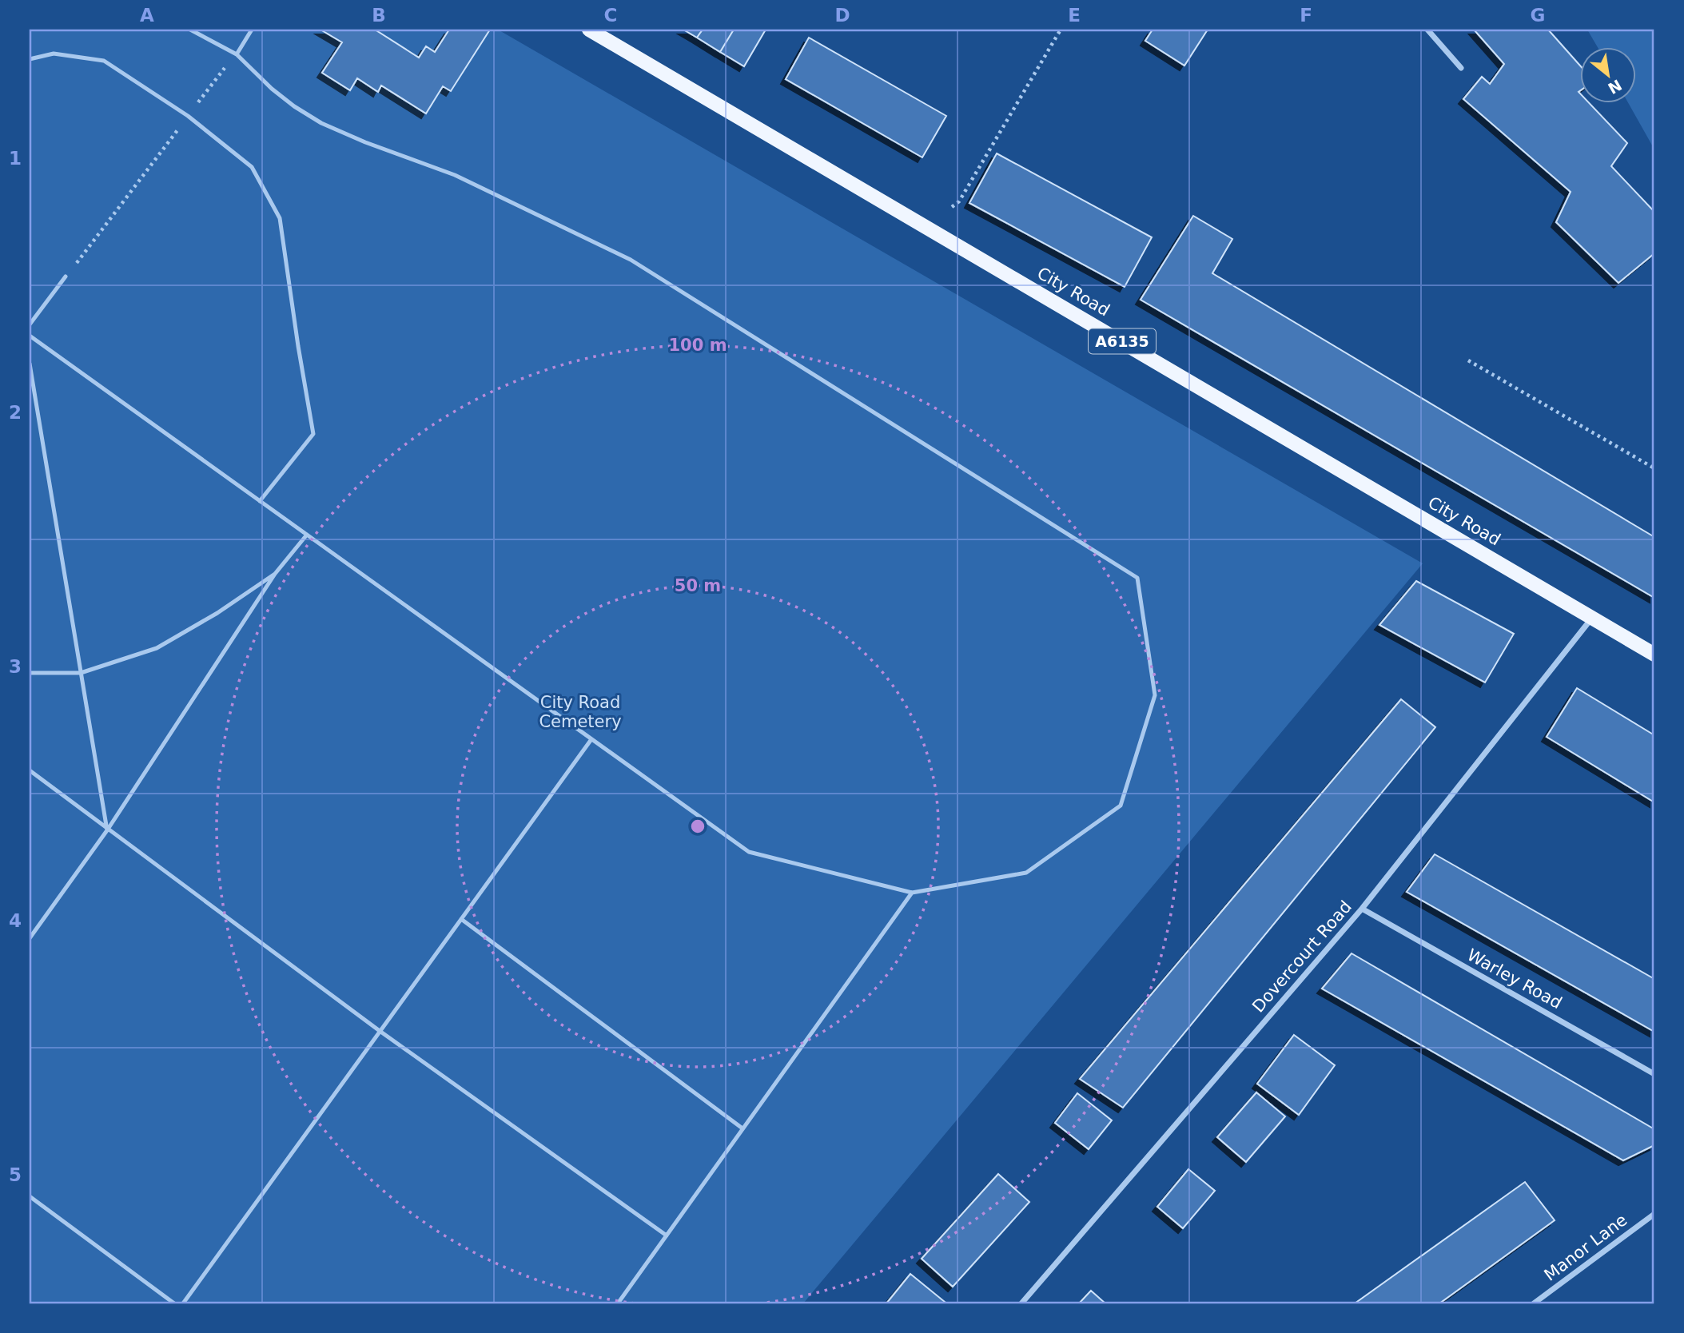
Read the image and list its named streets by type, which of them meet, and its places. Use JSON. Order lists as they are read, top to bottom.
{
  "streets": {
    "main road": ["City Road", "A6135"],
    "street": ["Dovercourt Road", "Warley Road", "Manor Lane"]
  },
  "crossings": [
    ["City Road", "Dovercourt Road"],
    ["Dovercourt Road", "Warley Road"]
  ],
  "parks": ["City Road Cemetery"],
  "north": "bottom right",
  "grid": {
    "columns": [
      "A",
      "B",
      "C",
      "D",
      "E",
      "F",
      "G"
    ],
    "rows": [
      "1",
      "2",
      "3",
      "4",
      "5"
    ]
  },
  "rings": ["100 m", "50 m"]
}
